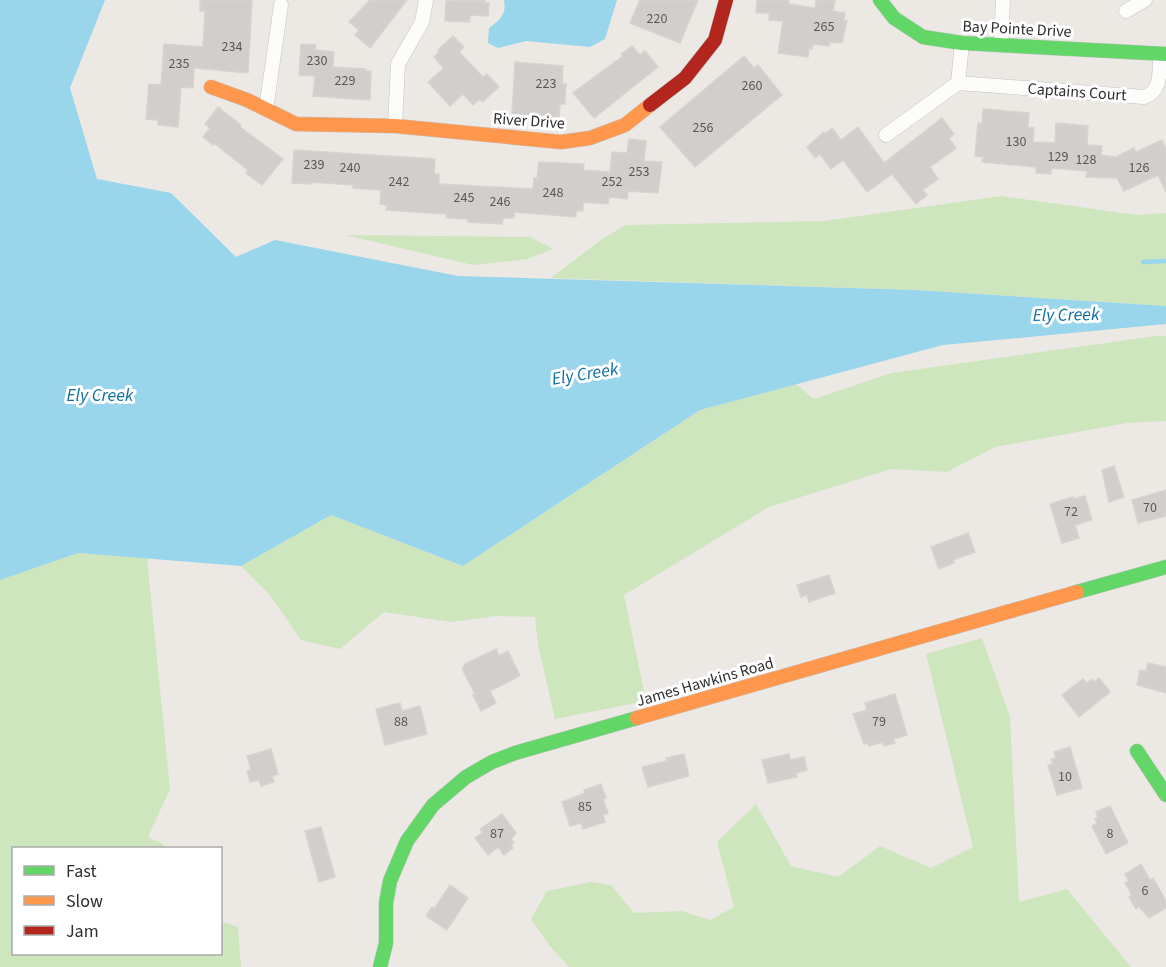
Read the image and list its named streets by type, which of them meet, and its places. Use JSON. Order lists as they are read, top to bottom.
{
  "streets": {
    "street": [
      "Bay Pointe Drive",
      "Captains Court",
      "River Drive",
      "James Hawkins Road"
    ]
  },
  "crossings": [
    ["Bay Pointe Drive", "Captains Court"]
  ],
  "water": ["Ely Creek"],
  "house_numbers": [
    "220",
    "265",
    "234",
    "230",
    "235",
    "229",
    "223",
    "260",
    "256",
    "130",
    "129",
    "128",
    "239",
    "240",
    "126",
    "253",
    "242",
    "252",
    "248",
    "245",
    "246",
    "70",
    "72",
    "88",
    "79",
    "10",
    "85",
    "87",
    "8",
    "6"
  ],
  "legend": ["Fast", "Slow", "Jam"]
}
